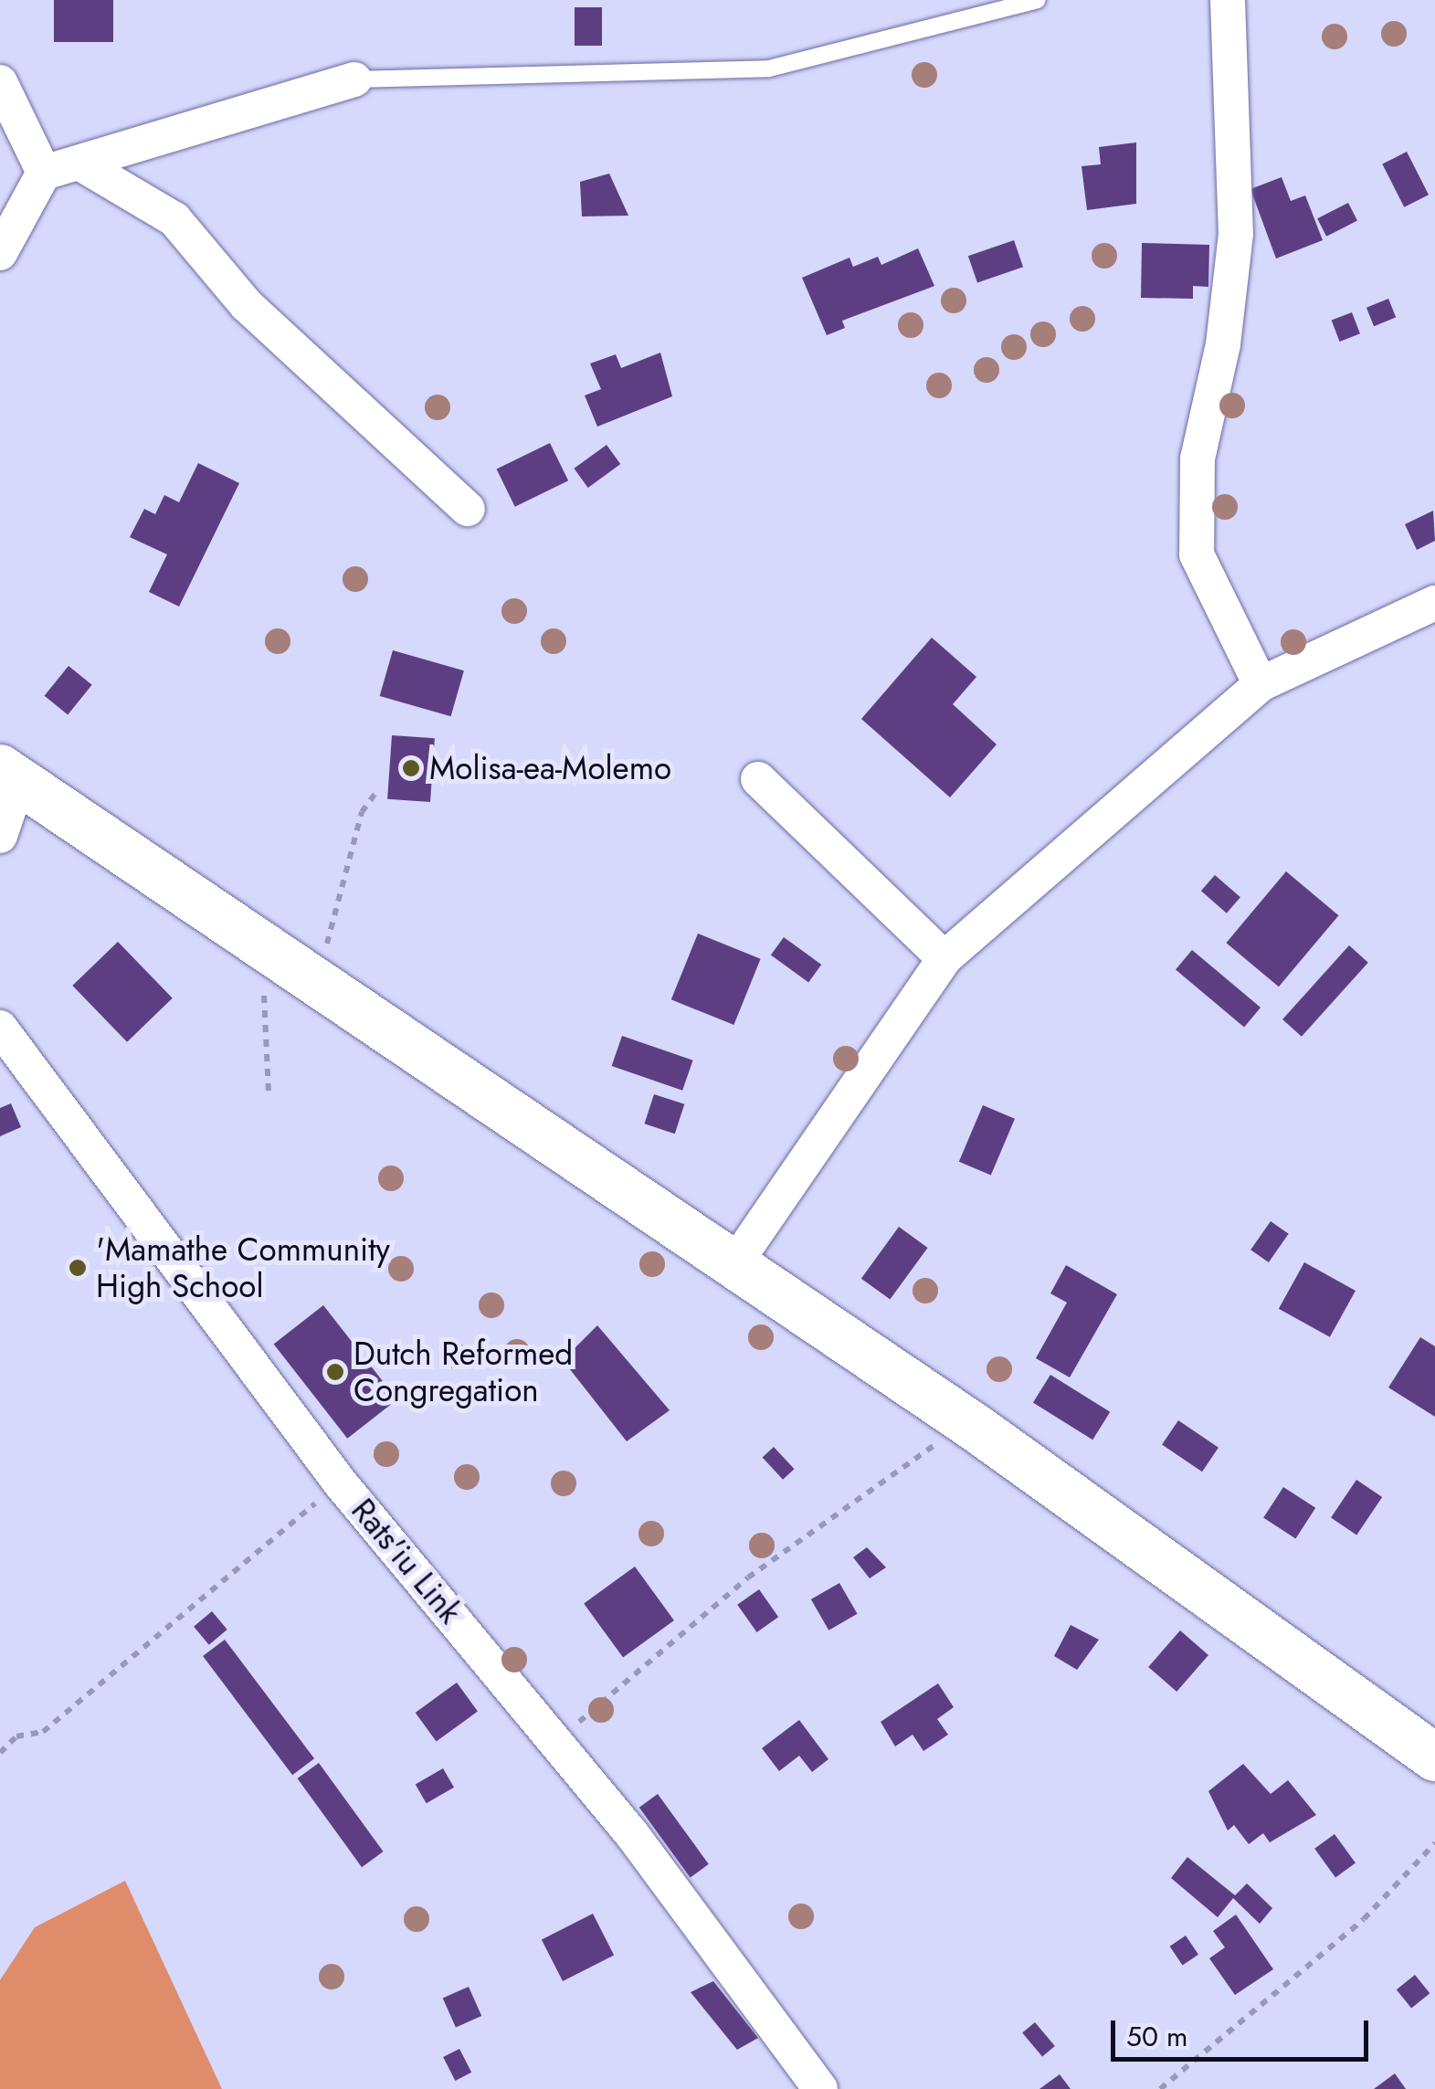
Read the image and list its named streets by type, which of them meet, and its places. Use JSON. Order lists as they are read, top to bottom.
{
  "streets": {
    "street": ["Rats'iu Link"]
  },
  "places": ["Molisa-ea-Molemo", "'Mamathe Community High School", "Dutch Reformed Congregation"],
  "scale_bar": "50 m"
}
